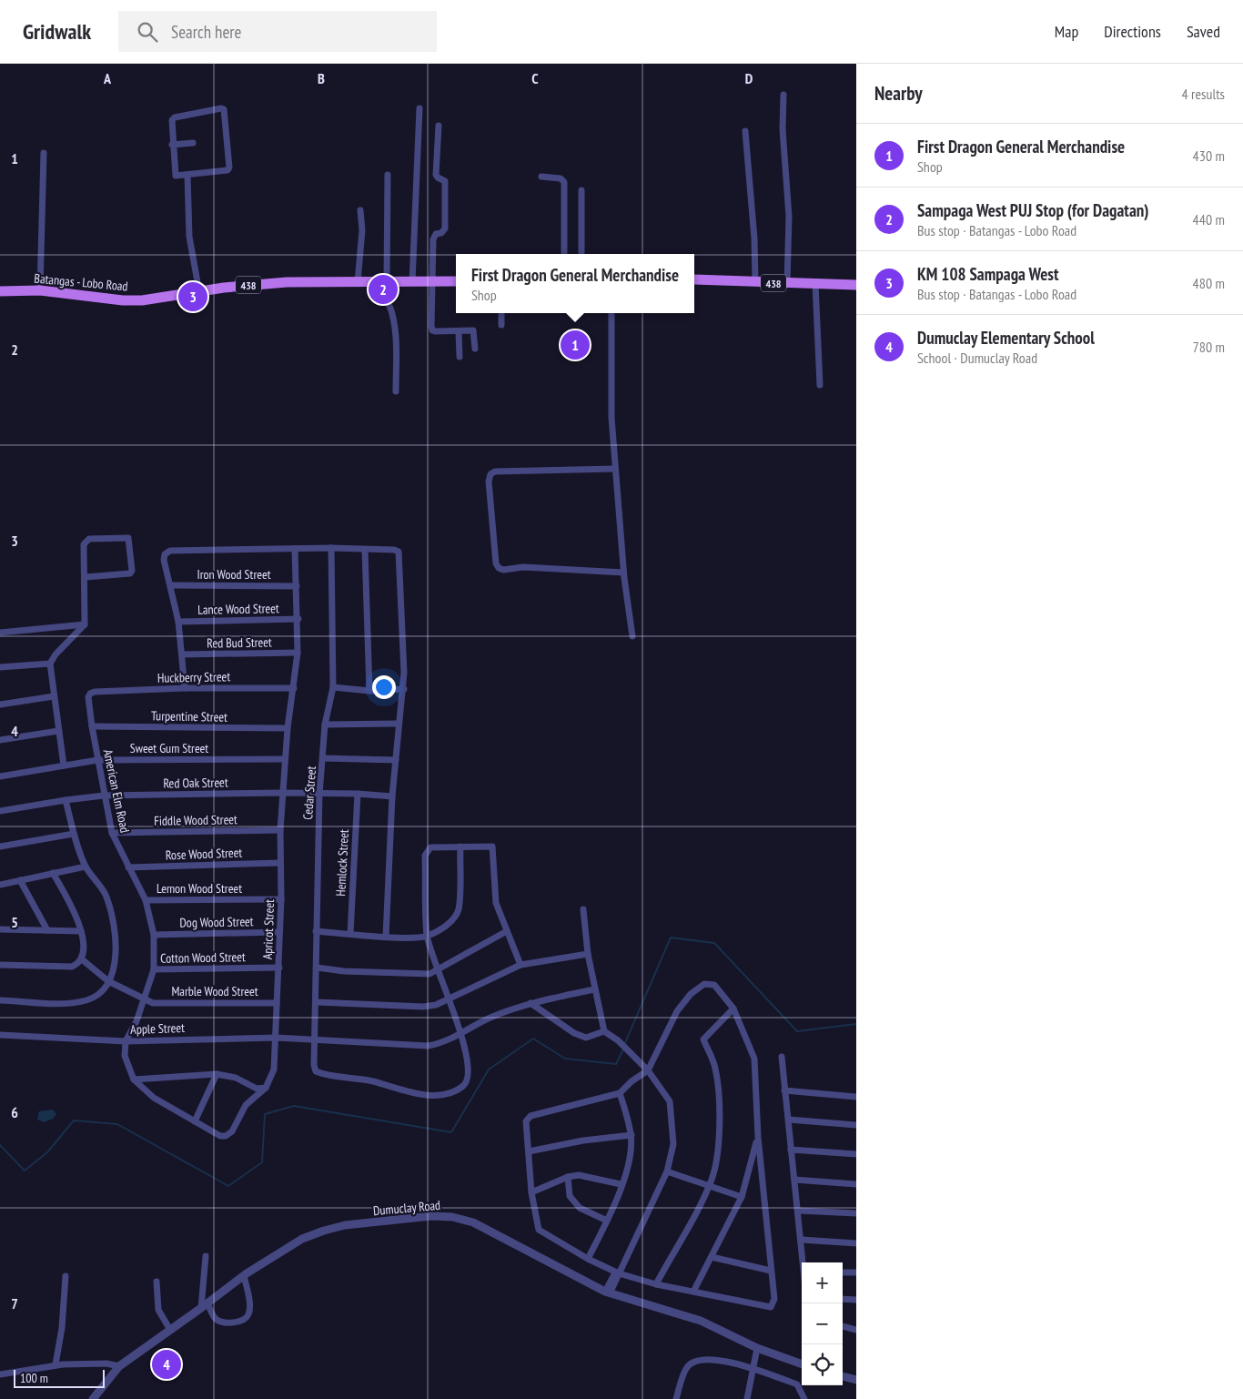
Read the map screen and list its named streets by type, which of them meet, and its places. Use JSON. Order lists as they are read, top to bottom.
{
  "streets": {
    "main road": ["Batangas - Lobo Road", "438"],
    "street": [
      "Iron Wood Street",
      "Lance Wood Street",
      "Red Bud Street",
      "Huckberry Street",
      "Turpentine Street",
      "Sweet Gum Street",
      "Red Oak Street",
      "American Elm Road",
      "Cedar Street",
      "Fiddle Wood Street",
      "Rose Wood Street",
      "Hemlock Street",
      "Lemon Wood Street",
      "Dog Wood Street",
      "Apricot Street",
      "Cotton Wood Street",
      "Marble Wood Street",
      "Apple Street",
      "Dumuclay Road"
    ]
  },
  "crossings": [
    ["Iron Wood Street", "Apricot Street"],
    ["Lance Wood Street", "Apricot Street"],
    ["Red Bud Street", "Apricot Street"],
    ["Huckberry Street", "American Elm Road"],
    ["Huckberry Street", "Apricot Street"],
    ["Turpentine Street", "American Elm Road"],
    ["Turpentine Street", "Apricot Street"],
    ["Sweet Gum Street", "American Elm Road"],
    ["Sweet Gum Street", "Apricot Street"],
    ["Red Oak Street", "American Elm Road"],
    ["Red Oak Street", "Cedar Street"],
    ["Red Oak Street", "Hemlock Street"],
    ["Red Oak Street", "Apricot Street"],
    ["American Elm Road", "Fiddle Wood Street"],
    ["American Elm Road", "Rose Wood Street"],
    ["American Elm Road", "Lemon Wood Street"],
    ["American Elm Road", "Dog Wood Street"],
    ["American Elm Road", "Cotton Wood Street"],
    ["American Elm Road", "Marble Wood Street"],
    ["Cedar Street", "Apple Street"],
    ["Fiddle Wood Street", "Apricot Street"],
    ["Rose Wood Street", "Apricot Street"],
    ["Lemon Wood Street", "Apricot Street"],
    ["Dog Wood Street", "Apricot Street"],
    ["Apricot Street", "Cotton Wood Street"],
    ["Apricot Street", "Marble Wood Street"],
    ["Apricot Street", "Apple Street"]
  ],
  "scale_bar": "100 m",
  "page": {
    "header": "Gridwalk",
    "search": "Search here",
    "nav": ["Map", "Directions", "Saved"],
    "heading": ["Nearby", "4 results"],
    "list": [
      {
        "mark": "1",
        "name": "First Dragon General Merchandise",
        "note": "Shop",
        "value": "430 m"
      },
      {
        "mark": "2",
        "name": "Sampaga West PUJ Stop (for Dagatan)",
        "note": "Bus stop · Batangas - Lobo Road",
        "value": "440 m"
      },
      {
        "mark": "3",
        "name": "KM 108 Sampaga West",
        "note": "Bus stop · Batangas - Lobo Road",
        "value": "480 m"
      },
      {
        "mark": "4",
        "name": "Dumuclay Elementary School",
        "note": "School · Dumuclay Road",
        "value": "780 m"
      }
    ],
    "popup": ["First Dragon General Merchandise", "Shop"],
    "pins": [
      "2",
      "3",
      "1",
      "4"
    ],
    "map_buttons": ["+", "−"],
    "scale": "100 m"
  },
  "grid": {
    "columns": [
      "A",
      "B",
      "C",
      "D"
    ],
    "rows": [
      "1",
      "2",
      "3",
      "4",
      "5",
      "6",
      "7"
    ]
  }
}
